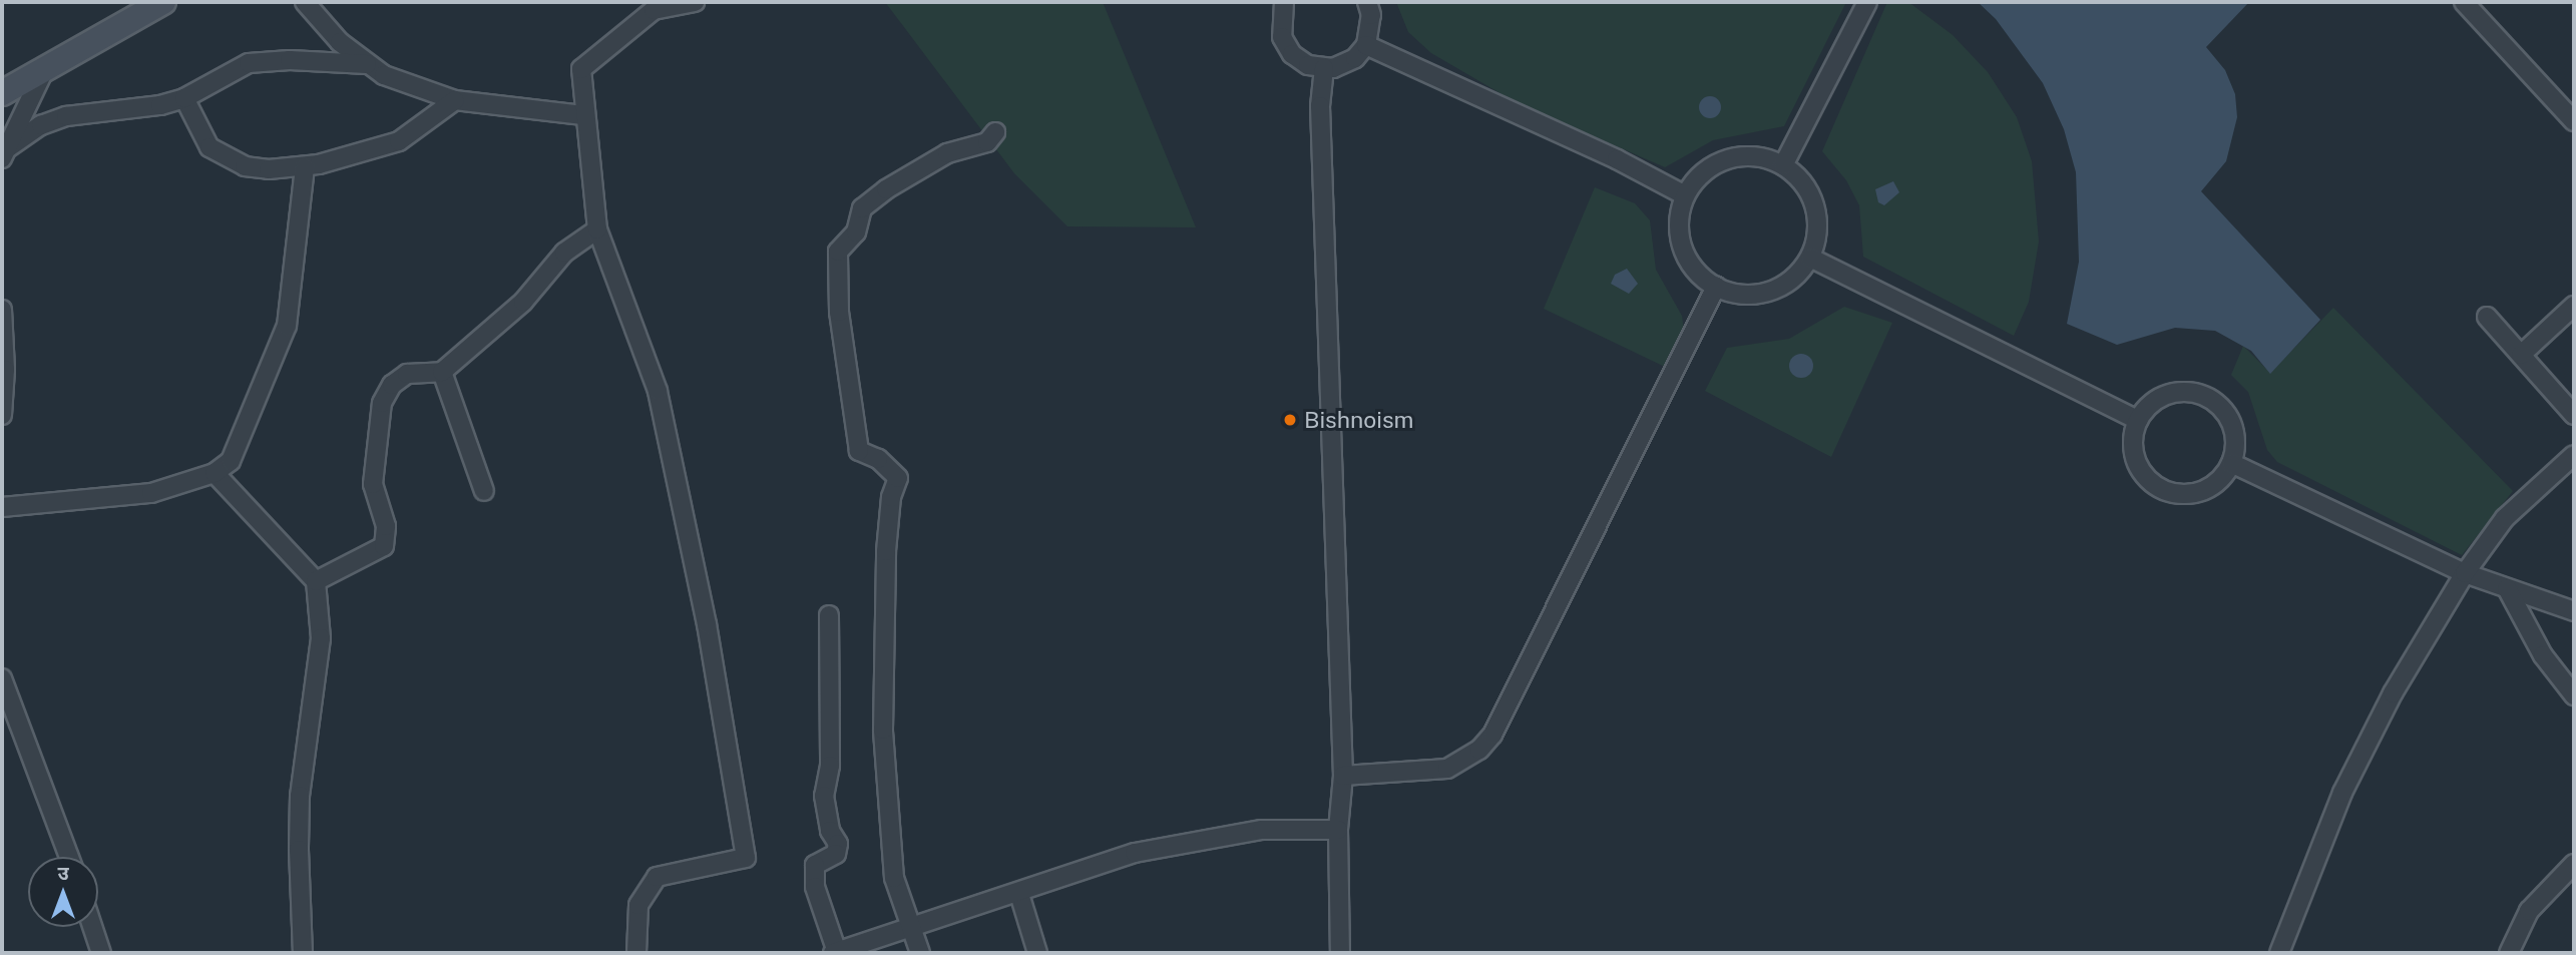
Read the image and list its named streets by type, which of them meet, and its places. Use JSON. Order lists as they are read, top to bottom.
{
  "places": ["Bishnoism"],
  "north": "top"
}
